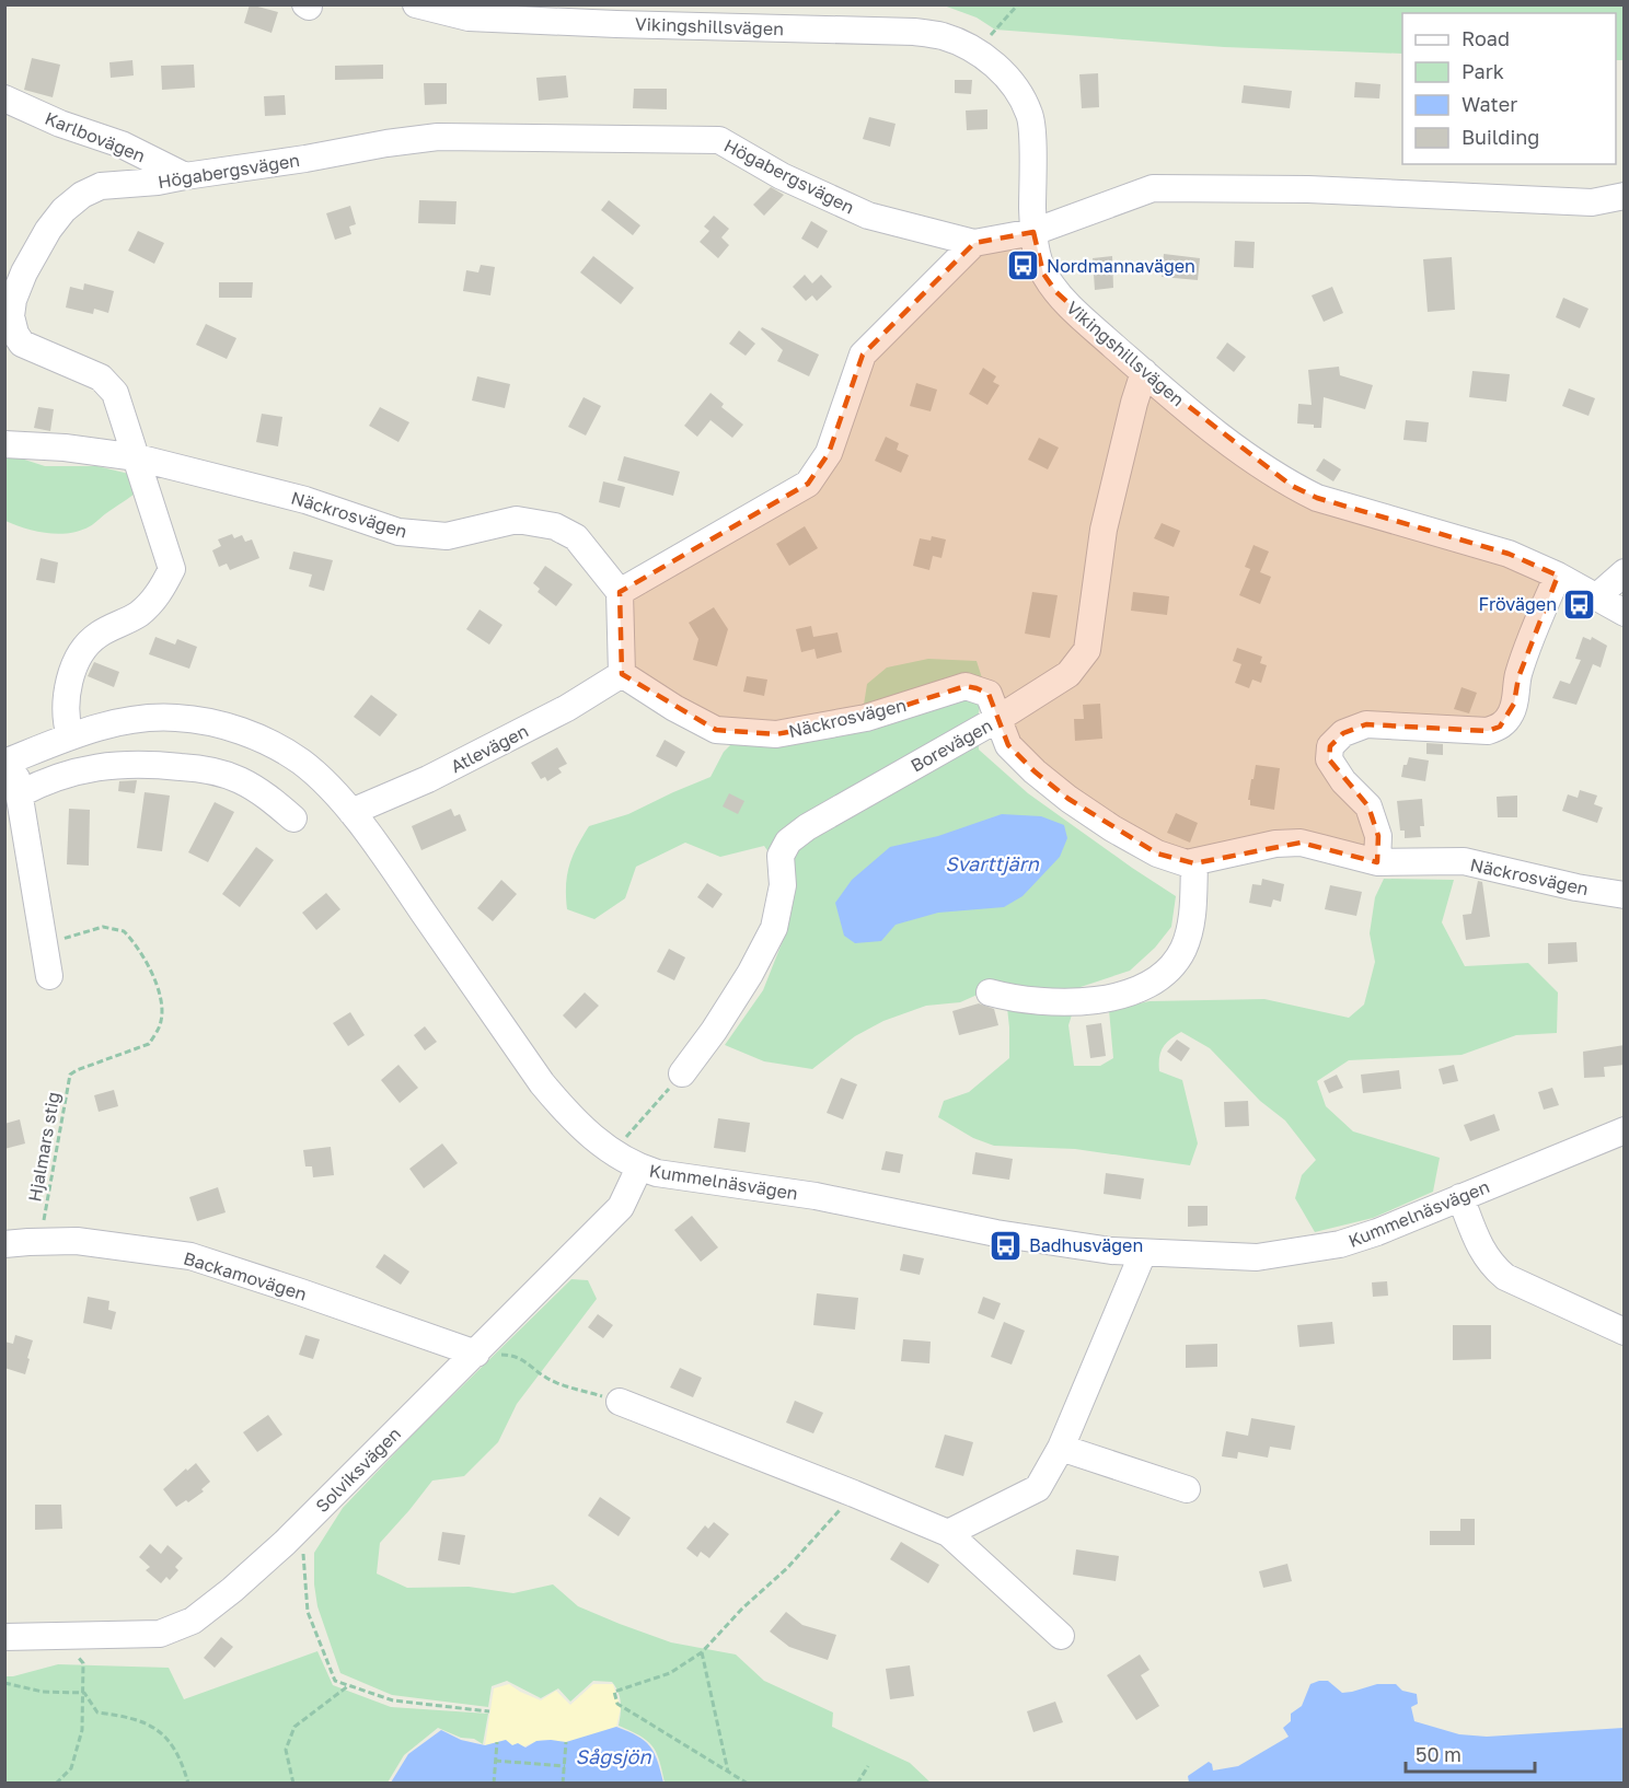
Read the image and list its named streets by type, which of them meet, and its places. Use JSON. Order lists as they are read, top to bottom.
{
  "streets": {
    "street": [
      "Vikingshillsvägen",
      "Karlbovägen",
      "Högabergsvägen",
      "Näckrosvägen",
      "Borevägen",
      "Atlevägen",
      "Kummelnäsvägen",
      "Backamovägen",
      "Solviksvägen"
    ],
    "path": ["Hjalmars stig"]
  },
  "crossings": [
    ["Vikingshillsvägen", "Högabergsvägen"],
    ["Vikingshillsvägen", "Borevägen"],
    ["Karlbovägen", "Högabergsvägen"],
    ["Högabergsvägen", "Näckrosvägen"],
    ["Högabergsvägen", "Kummelnäsvägen"],
    ["Näckrosvägen", "Borevägen"],
    ["Näckrosvägen", "Atlevägen"],
    ["Atlevägen", "Kummelnäsvägen"],
    ["Hjalmars stig", "Backamovägen"],
    ["Kummelnäsvägen", "Solviksvägen"],
    ["Backamovägen", "Solviksvägen"]
  ],
  "water": ["Svarttjärn", "Sågsjön"],
  "places": {
    "bus stop": ["Nordmannavägen", "Frövägen", "Badhusvägen"]
  },
  "legend": [
    "Road",
    "Park",
    "Water",
    "Building"
  ],
  "scale_bar": "50 m"
}
